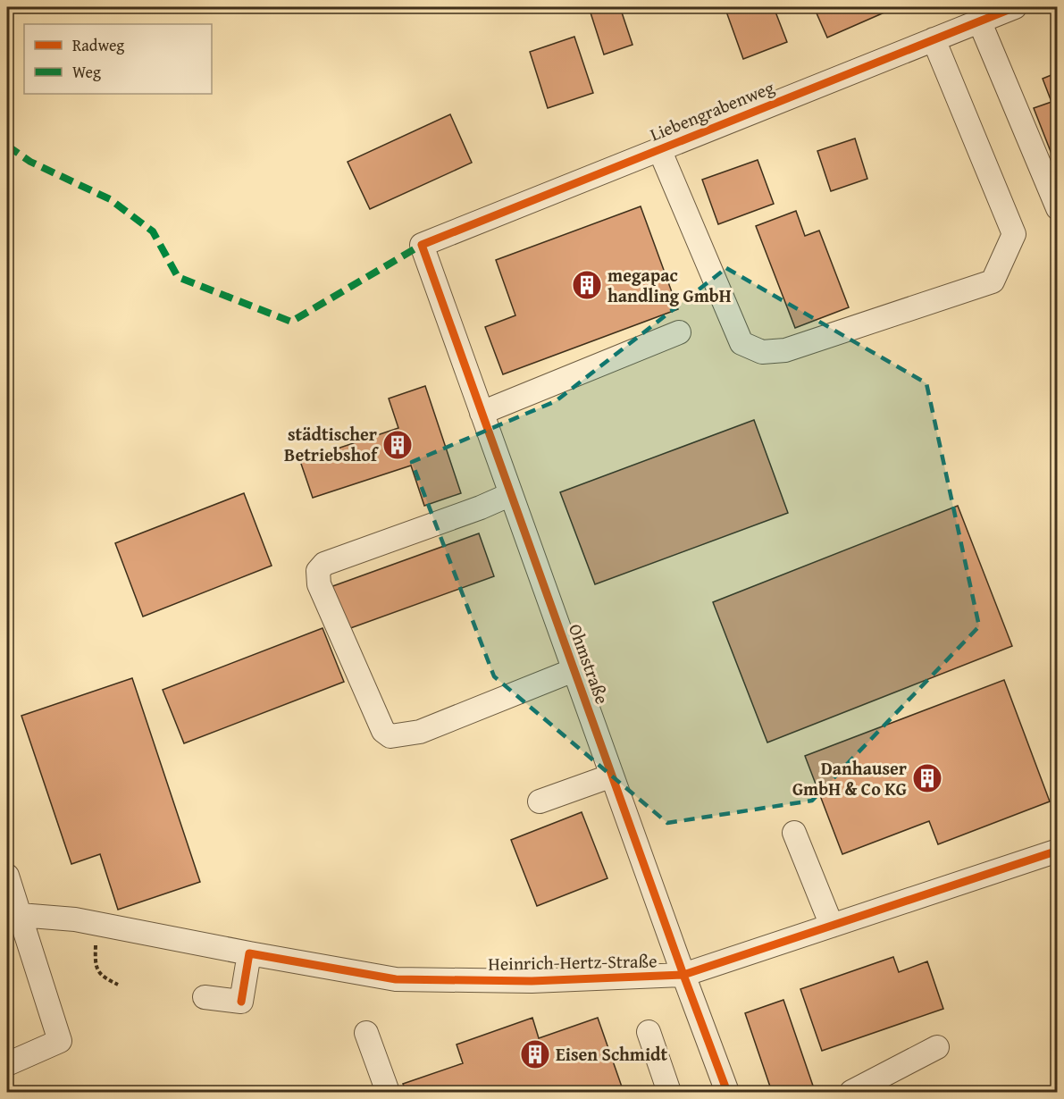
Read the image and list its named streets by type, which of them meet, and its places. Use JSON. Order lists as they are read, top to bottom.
{
  "streets": {
    "street": ["Liebengrabenweg", "Ohmstraße", "Heinrich-Hertz-Straße"]
  },
  "crossings": [
    ["Liebengrabenweg", "Ohmstraße"],
    ["Ohmstraße", "Heinrich-Hertz-Straße"]
  ],
  "places": {
    "building": [
      "megapac handling GmbH",
      "städtischer Betriebshof",
      "Danhauser GmbH & Co KG",
      "Eisen Schmidt"
    ]
  },
  "legend": ["Radweg", "Weg"]
}
